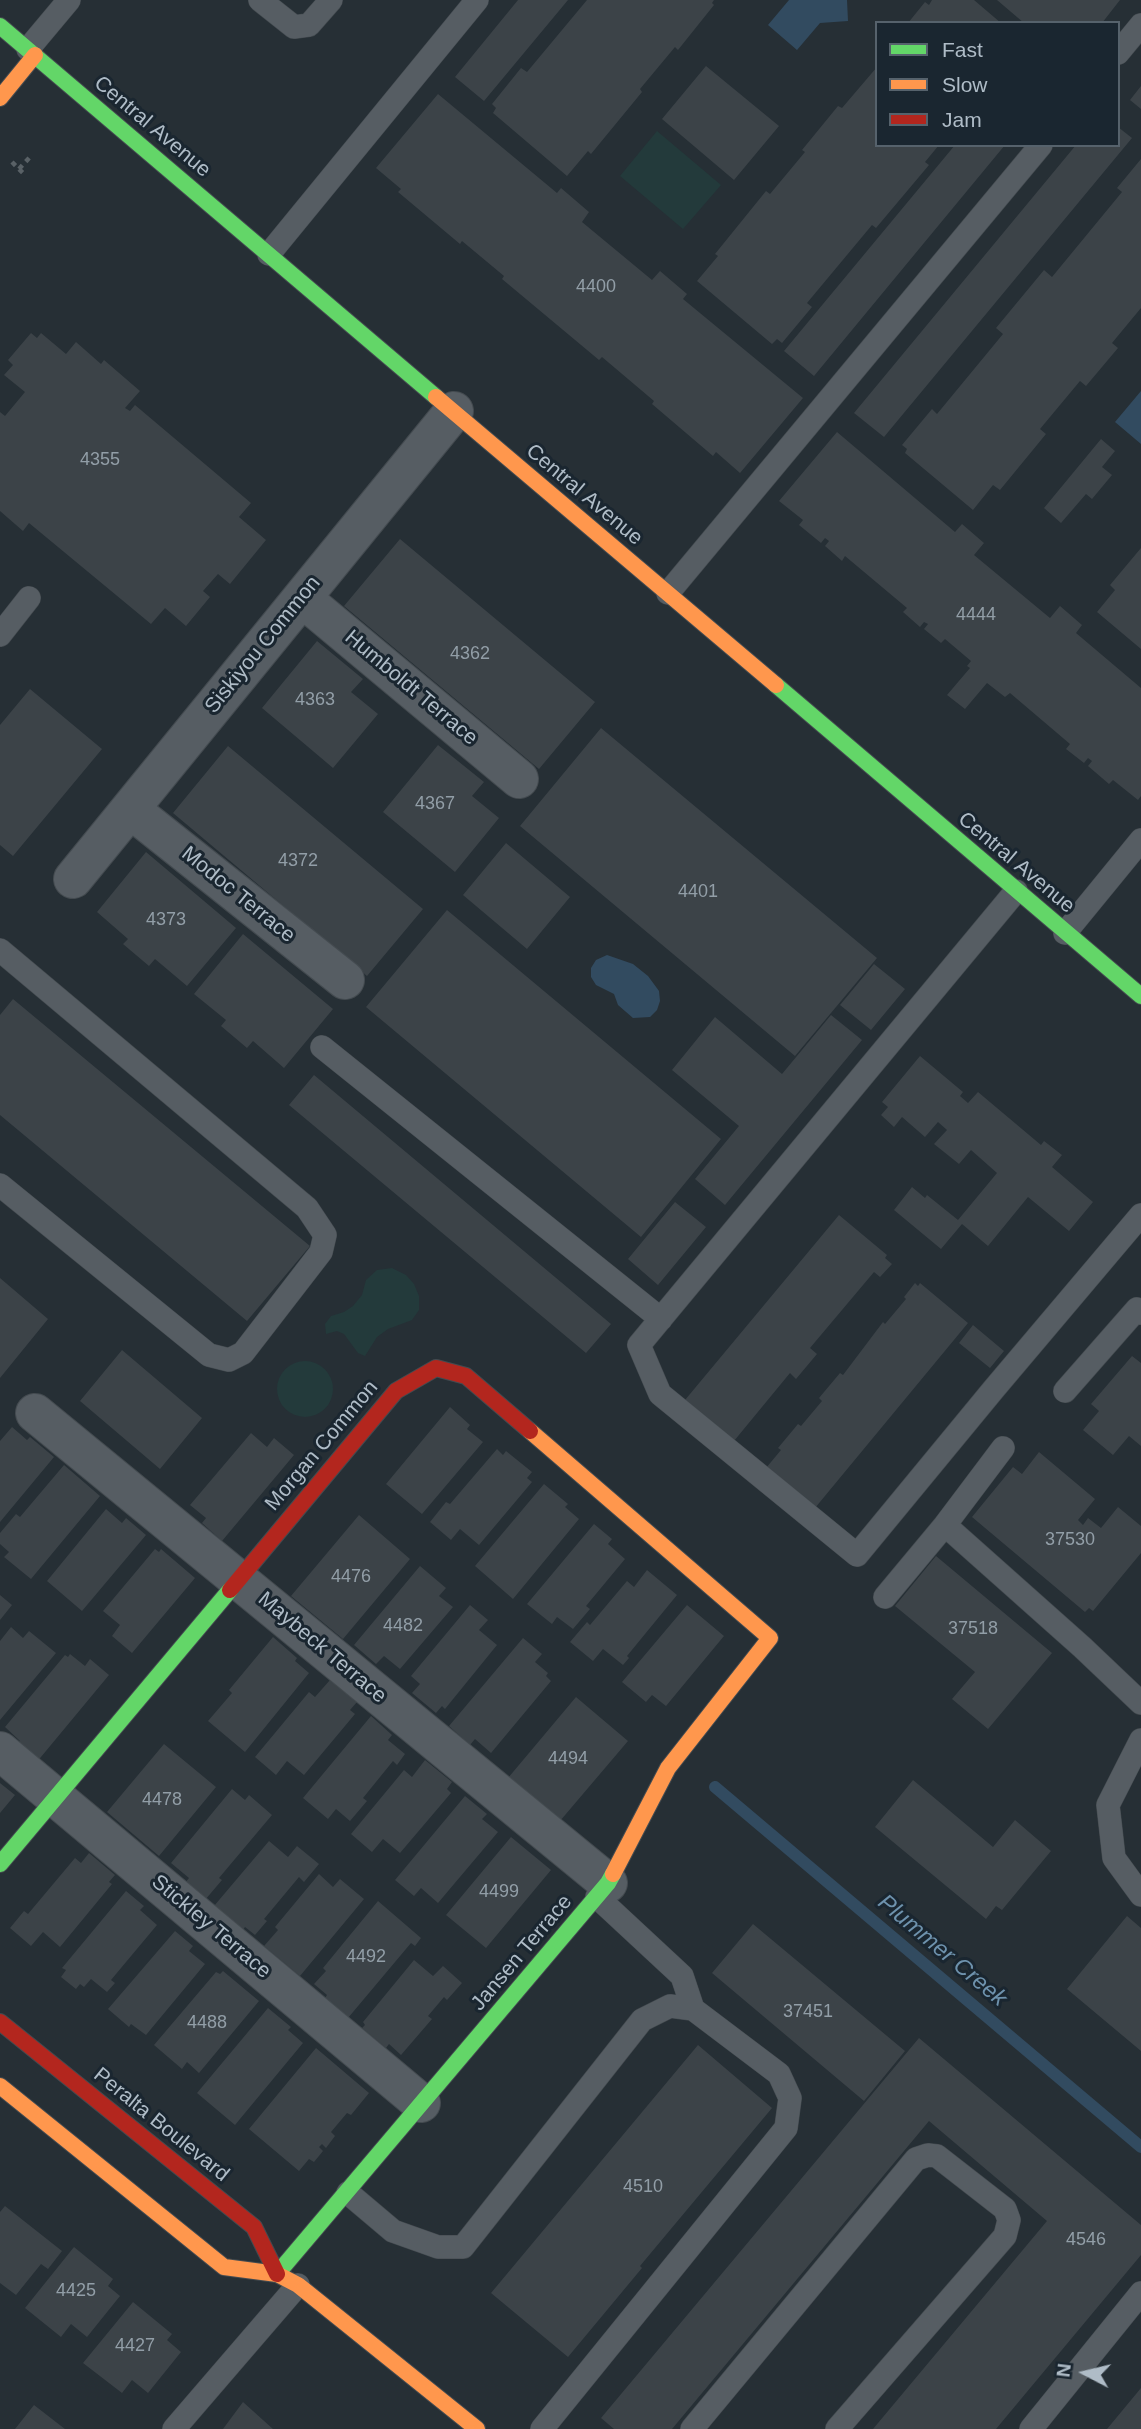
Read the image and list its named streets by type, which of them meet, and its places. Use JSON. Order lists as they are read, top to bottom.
{
  "streets": {
    "street": [
      "Central Avenue",
      "Siskiyou Common",
      "Humboldt Terrace",
      "Modoc Terrace",
      "Morgan Common",
      "Maybeck Terrace",
      "Stickley Terrace",
      "Jansen Terrace",
      "Peralta Boulevard"
    ]
  },
  "crossings": [
    ["Central Avenue", "Siskiyou Common"],
    ["Siskiyou Common", "Humboldt Terrace"],
    ["Siskiyou Common", "Modoc Terrace"],
    ["Morgan Common", "Maybeck Terrace"],
    ["Morgan Common", "Stickley Terrace"],
    ["Morgan Common", "Jansen Terrace"],
    ["Maybeck Terrace", "Jansen Terrace"],
    ["Stickley Terrace", "Jansen Terrace"],
    ["Jansen Terrace", "Peralta Boulevard"]
  ],
  "water": ["Plummer Creek"],
  "house_numbers": [
    "4400",
    "4355",
    "4444",
    "4362",
    "4363",
    "4367",
    "4372",
    "4401",
    "4373",
    "37530",
    "4476",
    "4482",
    "37518",
    "4494",
    "4478",
    "4499",
    "4492",
    "37451",
    "4488",
    "4510",
    "4546",
    "4425",
    "4427"
  ],
  "legend": ["Fast", "Slow", "Jam"],
  "north": "left"
}
